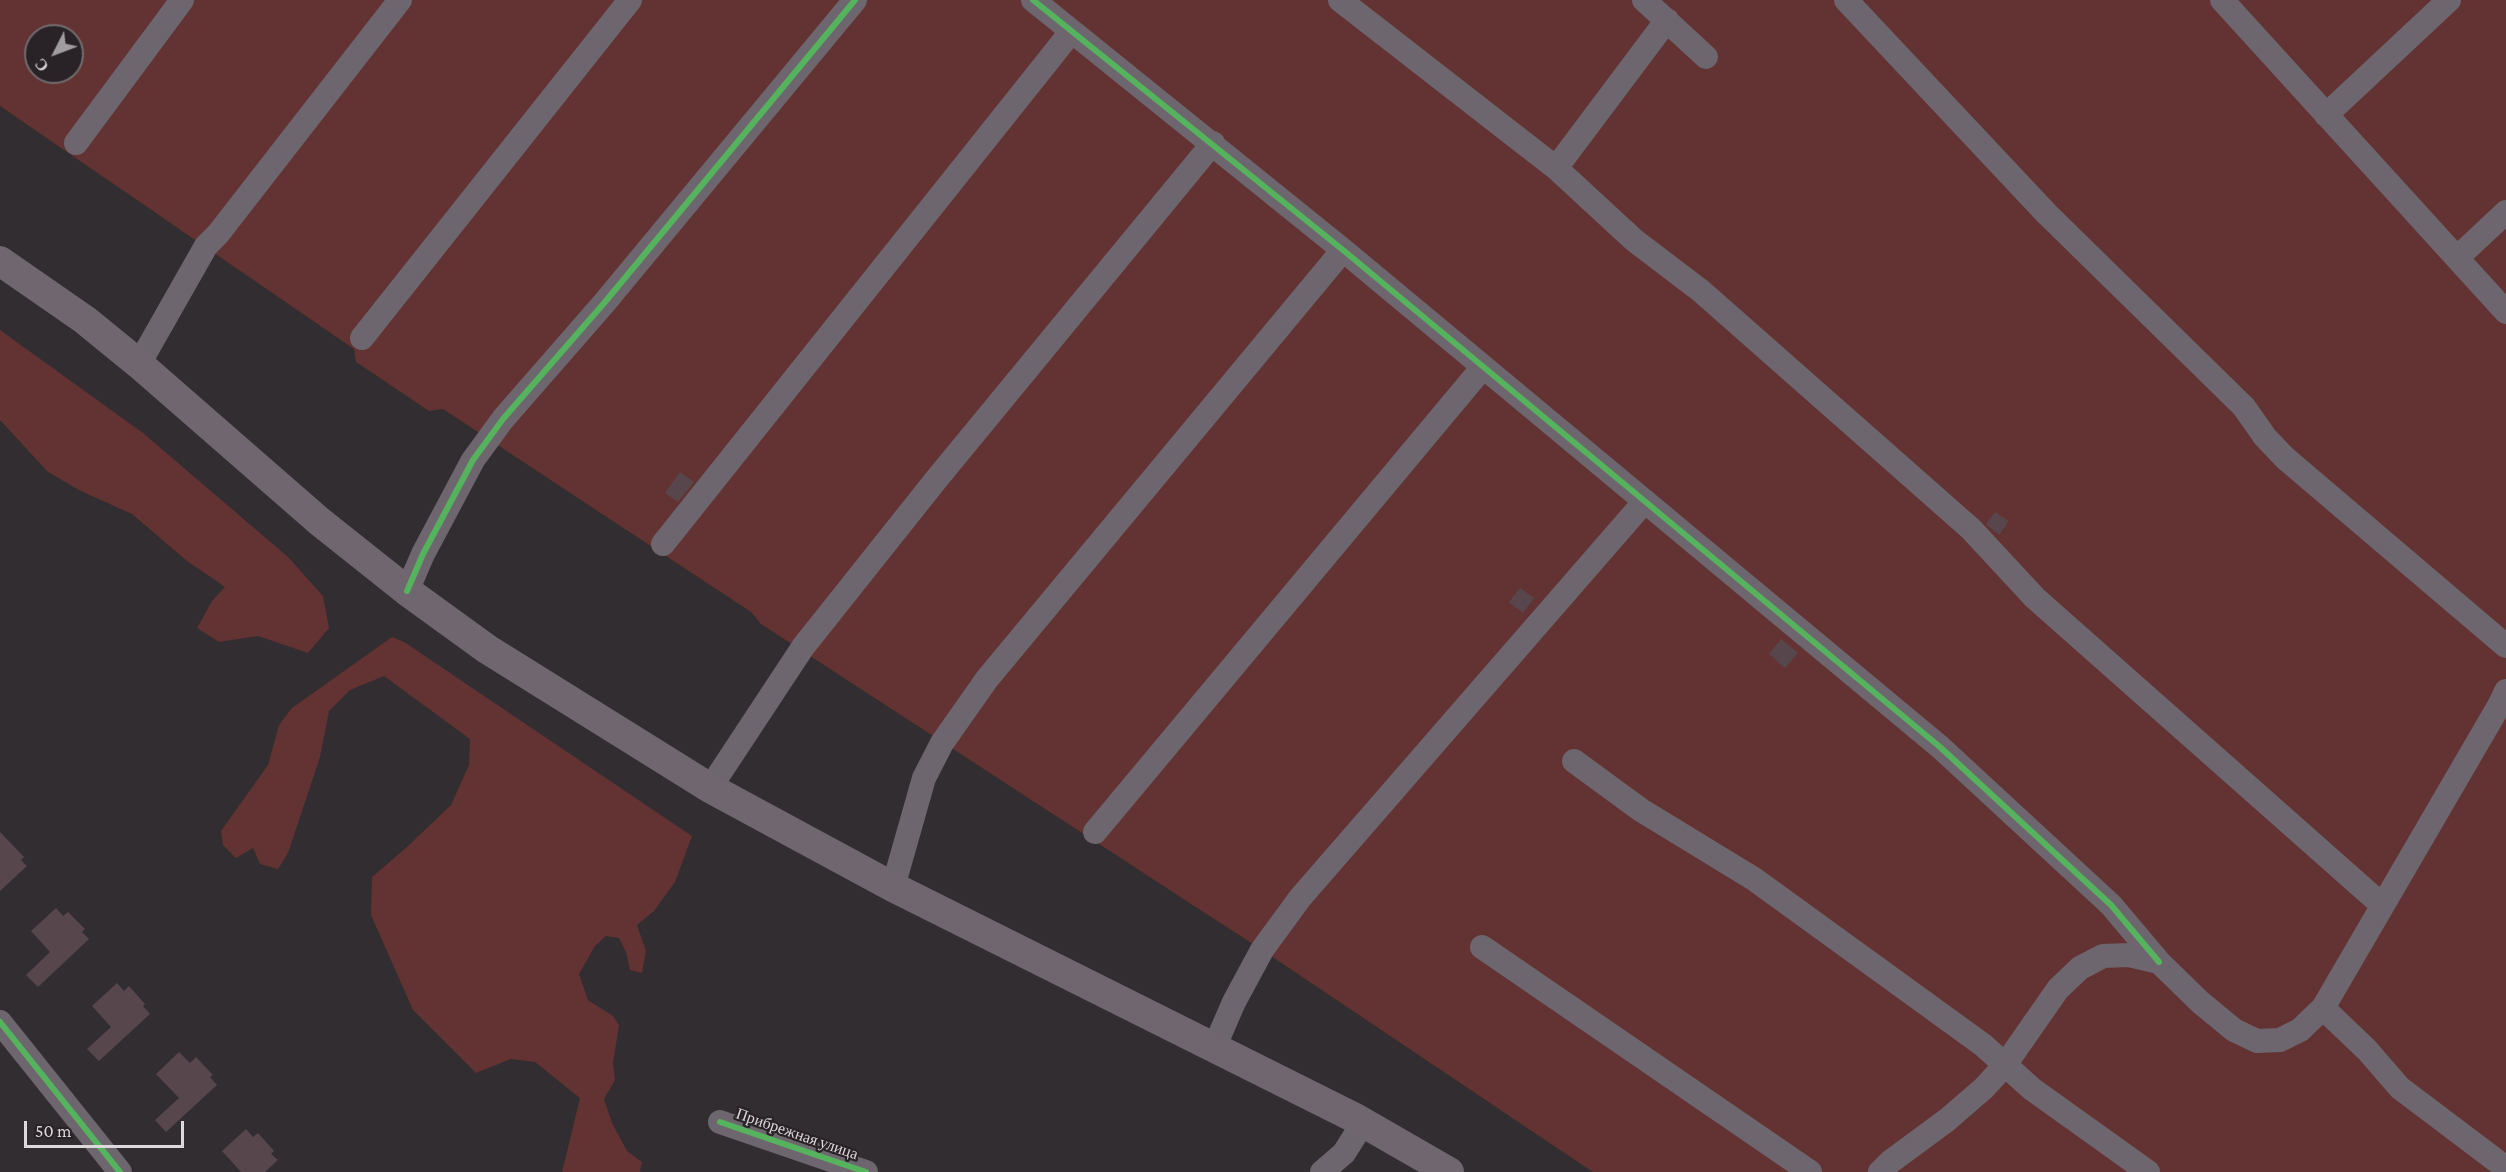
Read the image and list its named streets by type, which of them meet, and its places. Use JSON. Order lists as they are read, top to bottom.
{
  "streets": {
    "street": ["Прибрежная улица"]
  },
  "scale_bar": "50 m",
  "north": "bottom left"
}
